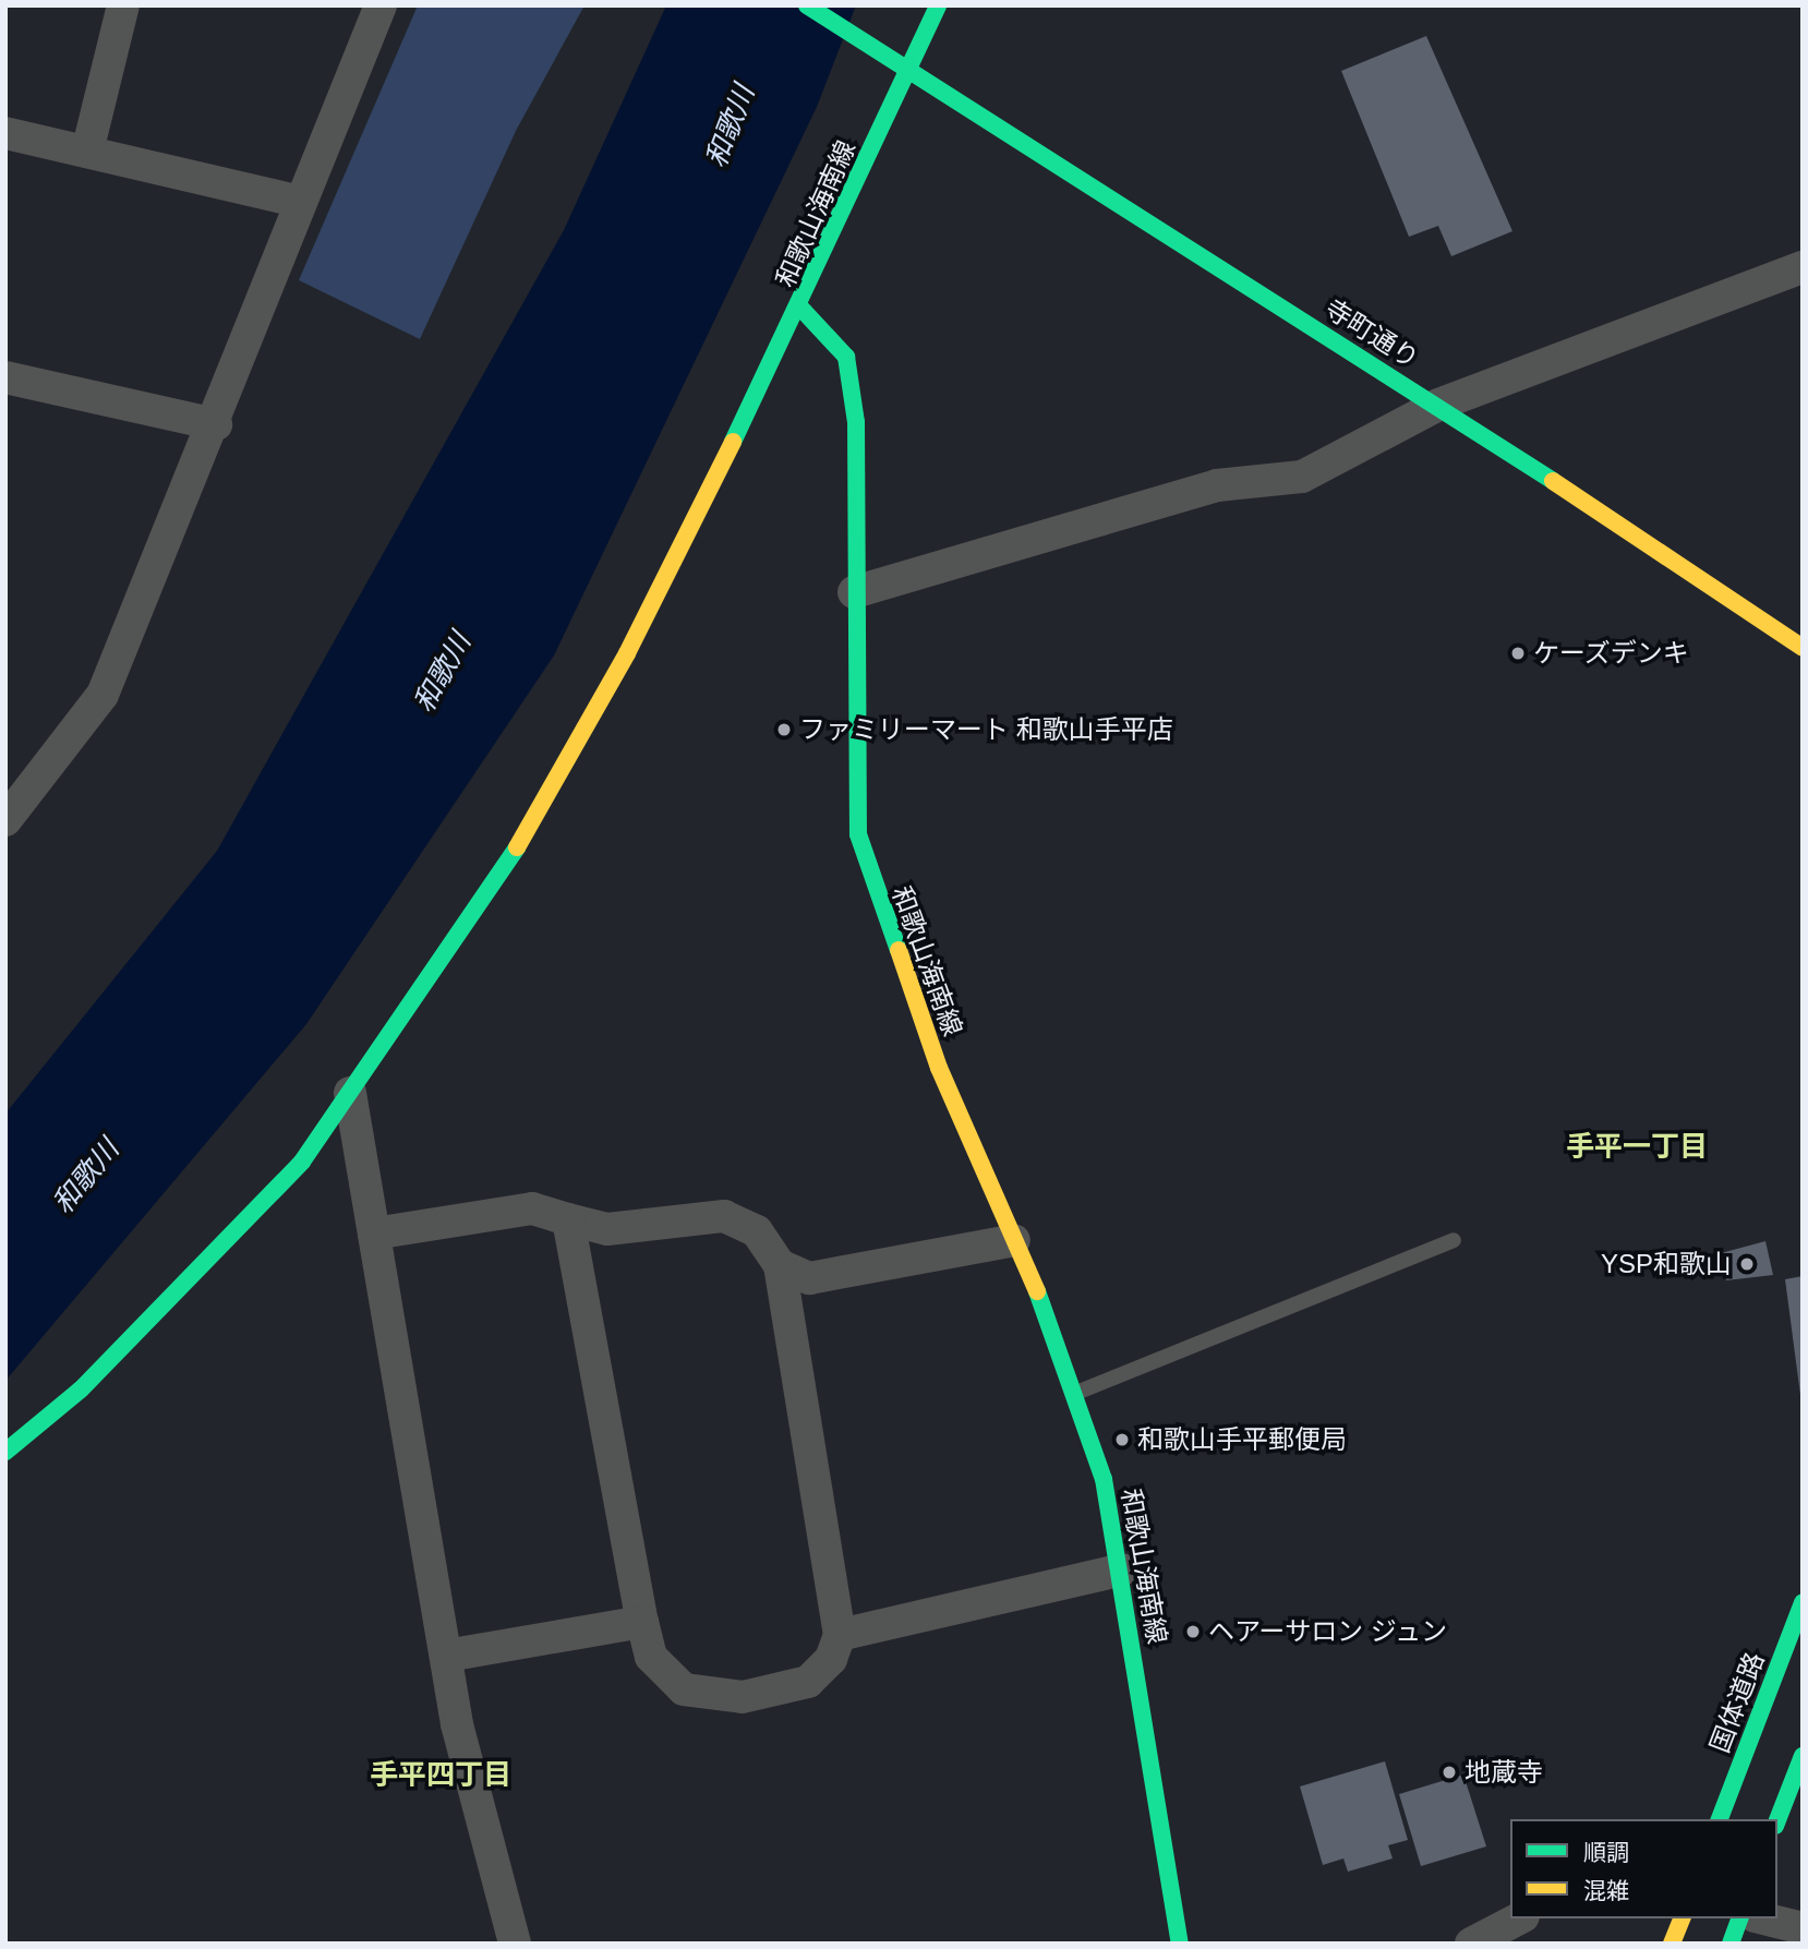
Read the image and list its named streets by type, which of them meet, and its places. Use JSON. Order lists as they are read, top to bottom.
{
  "streets": {
    "street": ["和歌山海南線", "寺町通り", "国体道路"]
  },
  "crossings": [
    ["和歌山海南線", "寺町通り"]
  ],
  "districts": ["手平一丁目", "手平四丁目"],
  "water": ["和歌川"],
  "places": [
    "ケーズデンキ",
    "ファミリーマート 和歌山手平店",
    "YSP和歌山",
    "和歌山手平郵便局",
    "ヘアーサロン ジュン",
    "地蔵寺"
  ],
  "legend": ["順調", "混雑"]
}
